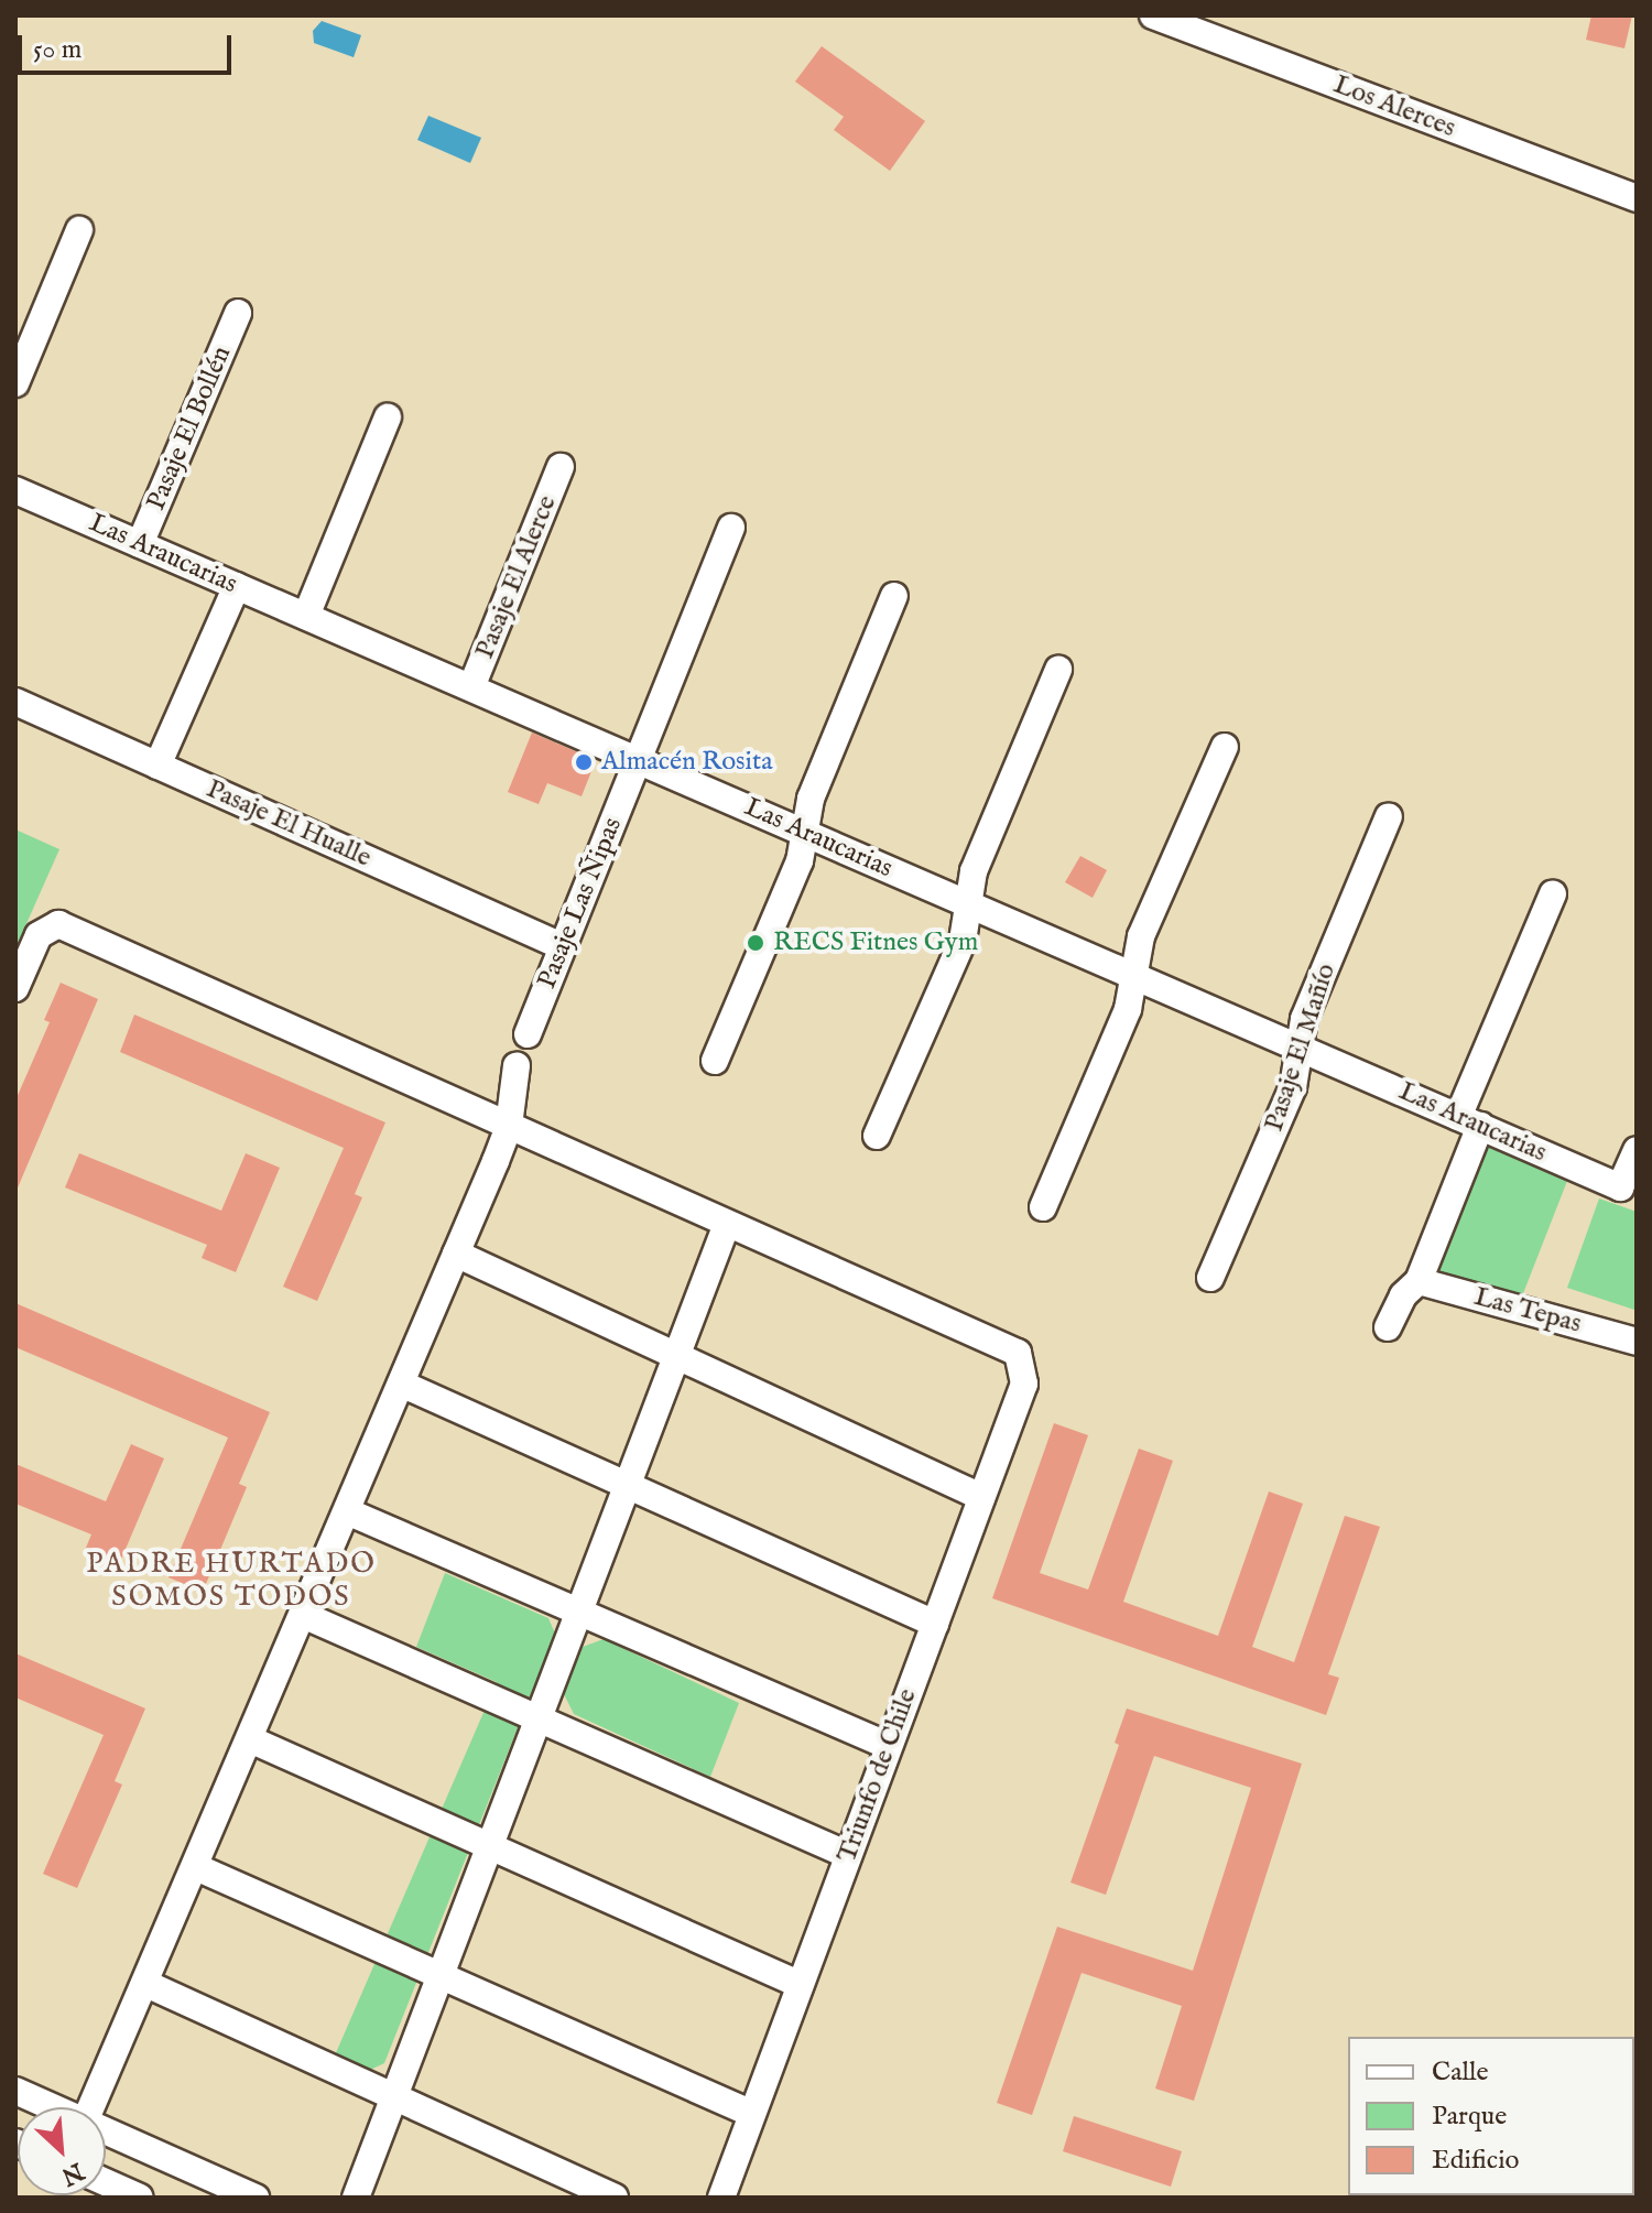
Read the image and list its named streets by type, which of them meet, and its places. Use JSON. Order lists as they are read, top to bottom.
{
  "streets": {
    "street": [
      "Los Alerces",
      "Pasaje El Bollén",
      "Las Araucarias",
      "Pasaje El Alerce",
      "Pasaje El Hualle",
      "Pasaje Las Ñipas",
      "Pasaje El Mañío",
      "Las Tepas",
      "Triunfo de Chile"
    ]
  },
  "crossings": [
    ["Pasaje El Bollén", "Las Araucarias"],
    ["Las Araucarias", "Pasaje El Alerce"],
    ["Las Araucarias", "Pasaje Las Ñipas"],
    ["Las Araucarias", "Pasaje El Mañío"],
    ["Pasaje El Hualle", "Pasaje Las Ñipas"]
  ],
  "districts": ["PADRE HURTADO SOMOS TODOS"],
  "places": ["Almacén Rosita", "RECS Fitnes Gym"],
  "legend": ["Calle", "Parque", "Edificio"],
  "scale_bar": "50 m",
  "north": "bottom right"
}
